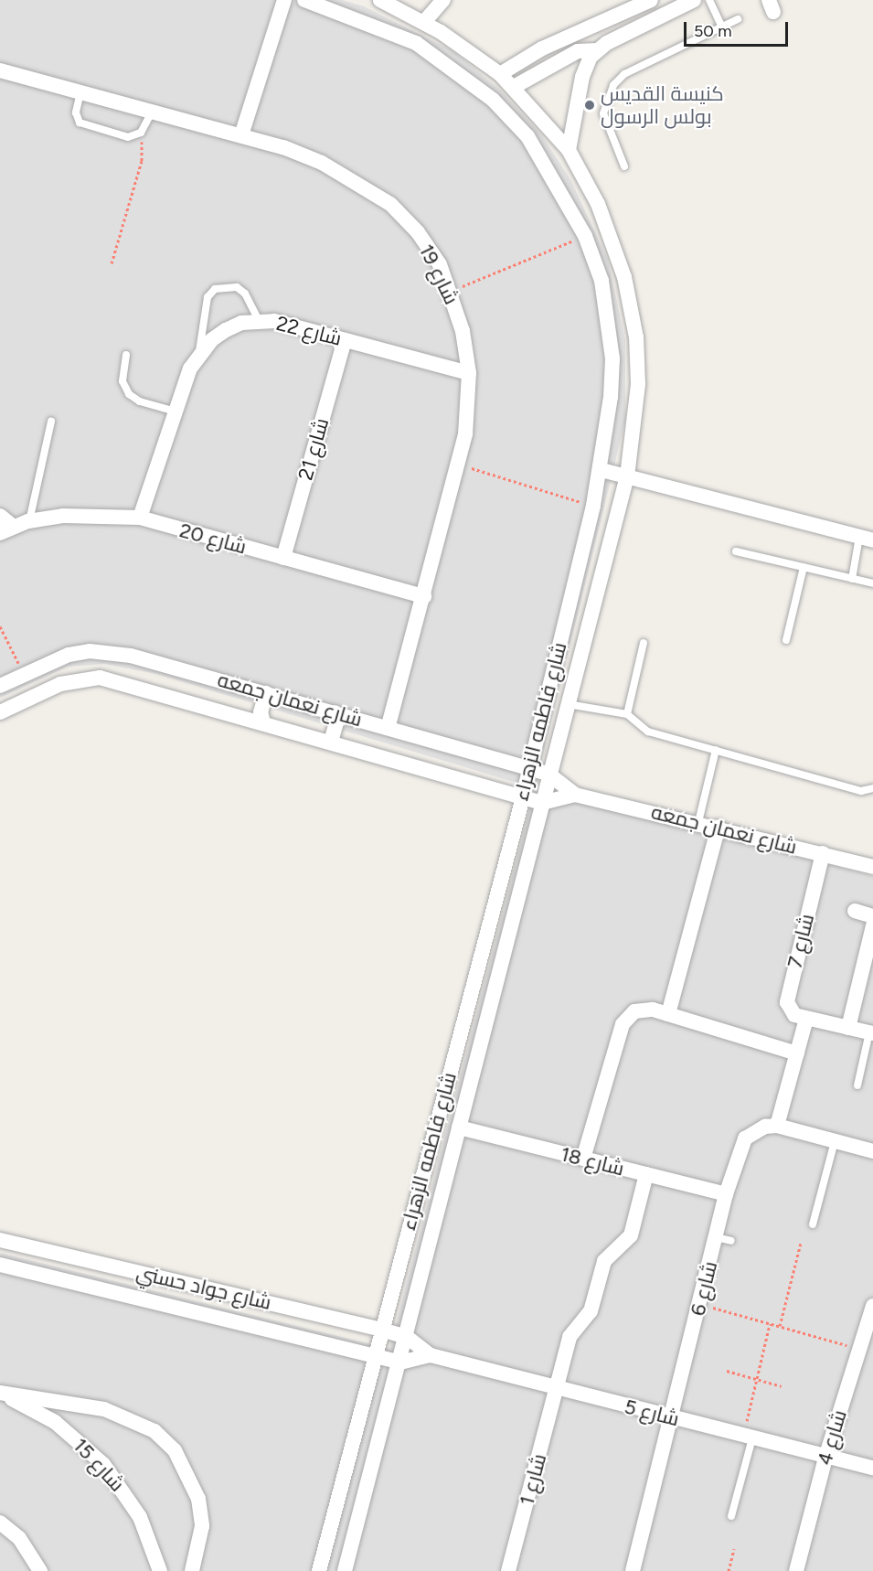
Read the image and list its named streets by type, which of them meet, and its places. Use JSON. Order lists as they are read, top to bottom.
{
  "streets": {
    "street": [
      "شارع 19",
      "شارع 22",
      "شارع 21",
      "شارع 20",
      "شارع نعمان جمعه",
      "شارع فاطمه الزهراء",
      "شارع 7",
      "شارع 18",
      "شارع جواد حسني",
      "شارع 6",
      "شارع 5",
      "شارع 4",
      "شارع 15",
      "شارع 1"
    ]
  },
  "crossings": [
    ["شارع 19", "شارع 22"],
    ["شارع 19", "شارع 20"],
    ["شارع 19", "شارع نعمان جمعه"],
    ["شارع 22", "شارع 21"],
    ["شارع 22", "شارع 20"],
    ["شارع 21", "شارع 20"],
    ["شارع نعمان جمعه", "شارع فاطمه الزهراء"],
    ["شارع نعمان جمعه", "شارع 7"],
    ["شارع فاطمه الزهراء", "شارع 18"],
    ["شارع فاطمه الزهراء", "شارع جواد حسني"],
    ["شارع فاطمه الزهراء", "شارع 5"],
    ["شارع 18", "شارع 6"],
    ["شارع 18", "شارع 1"],
    ["شارع جواد حسني", "شارع 5"],
    ["شارع 6", "شارع 5"],
    ["شارع 5", "شارع 4"],
    ["شارع 5", "شارع 1"]
  ],
  "places": ["كنيسة القديس بولس الرسول"],
  "scale_bar": "50 m"
}
